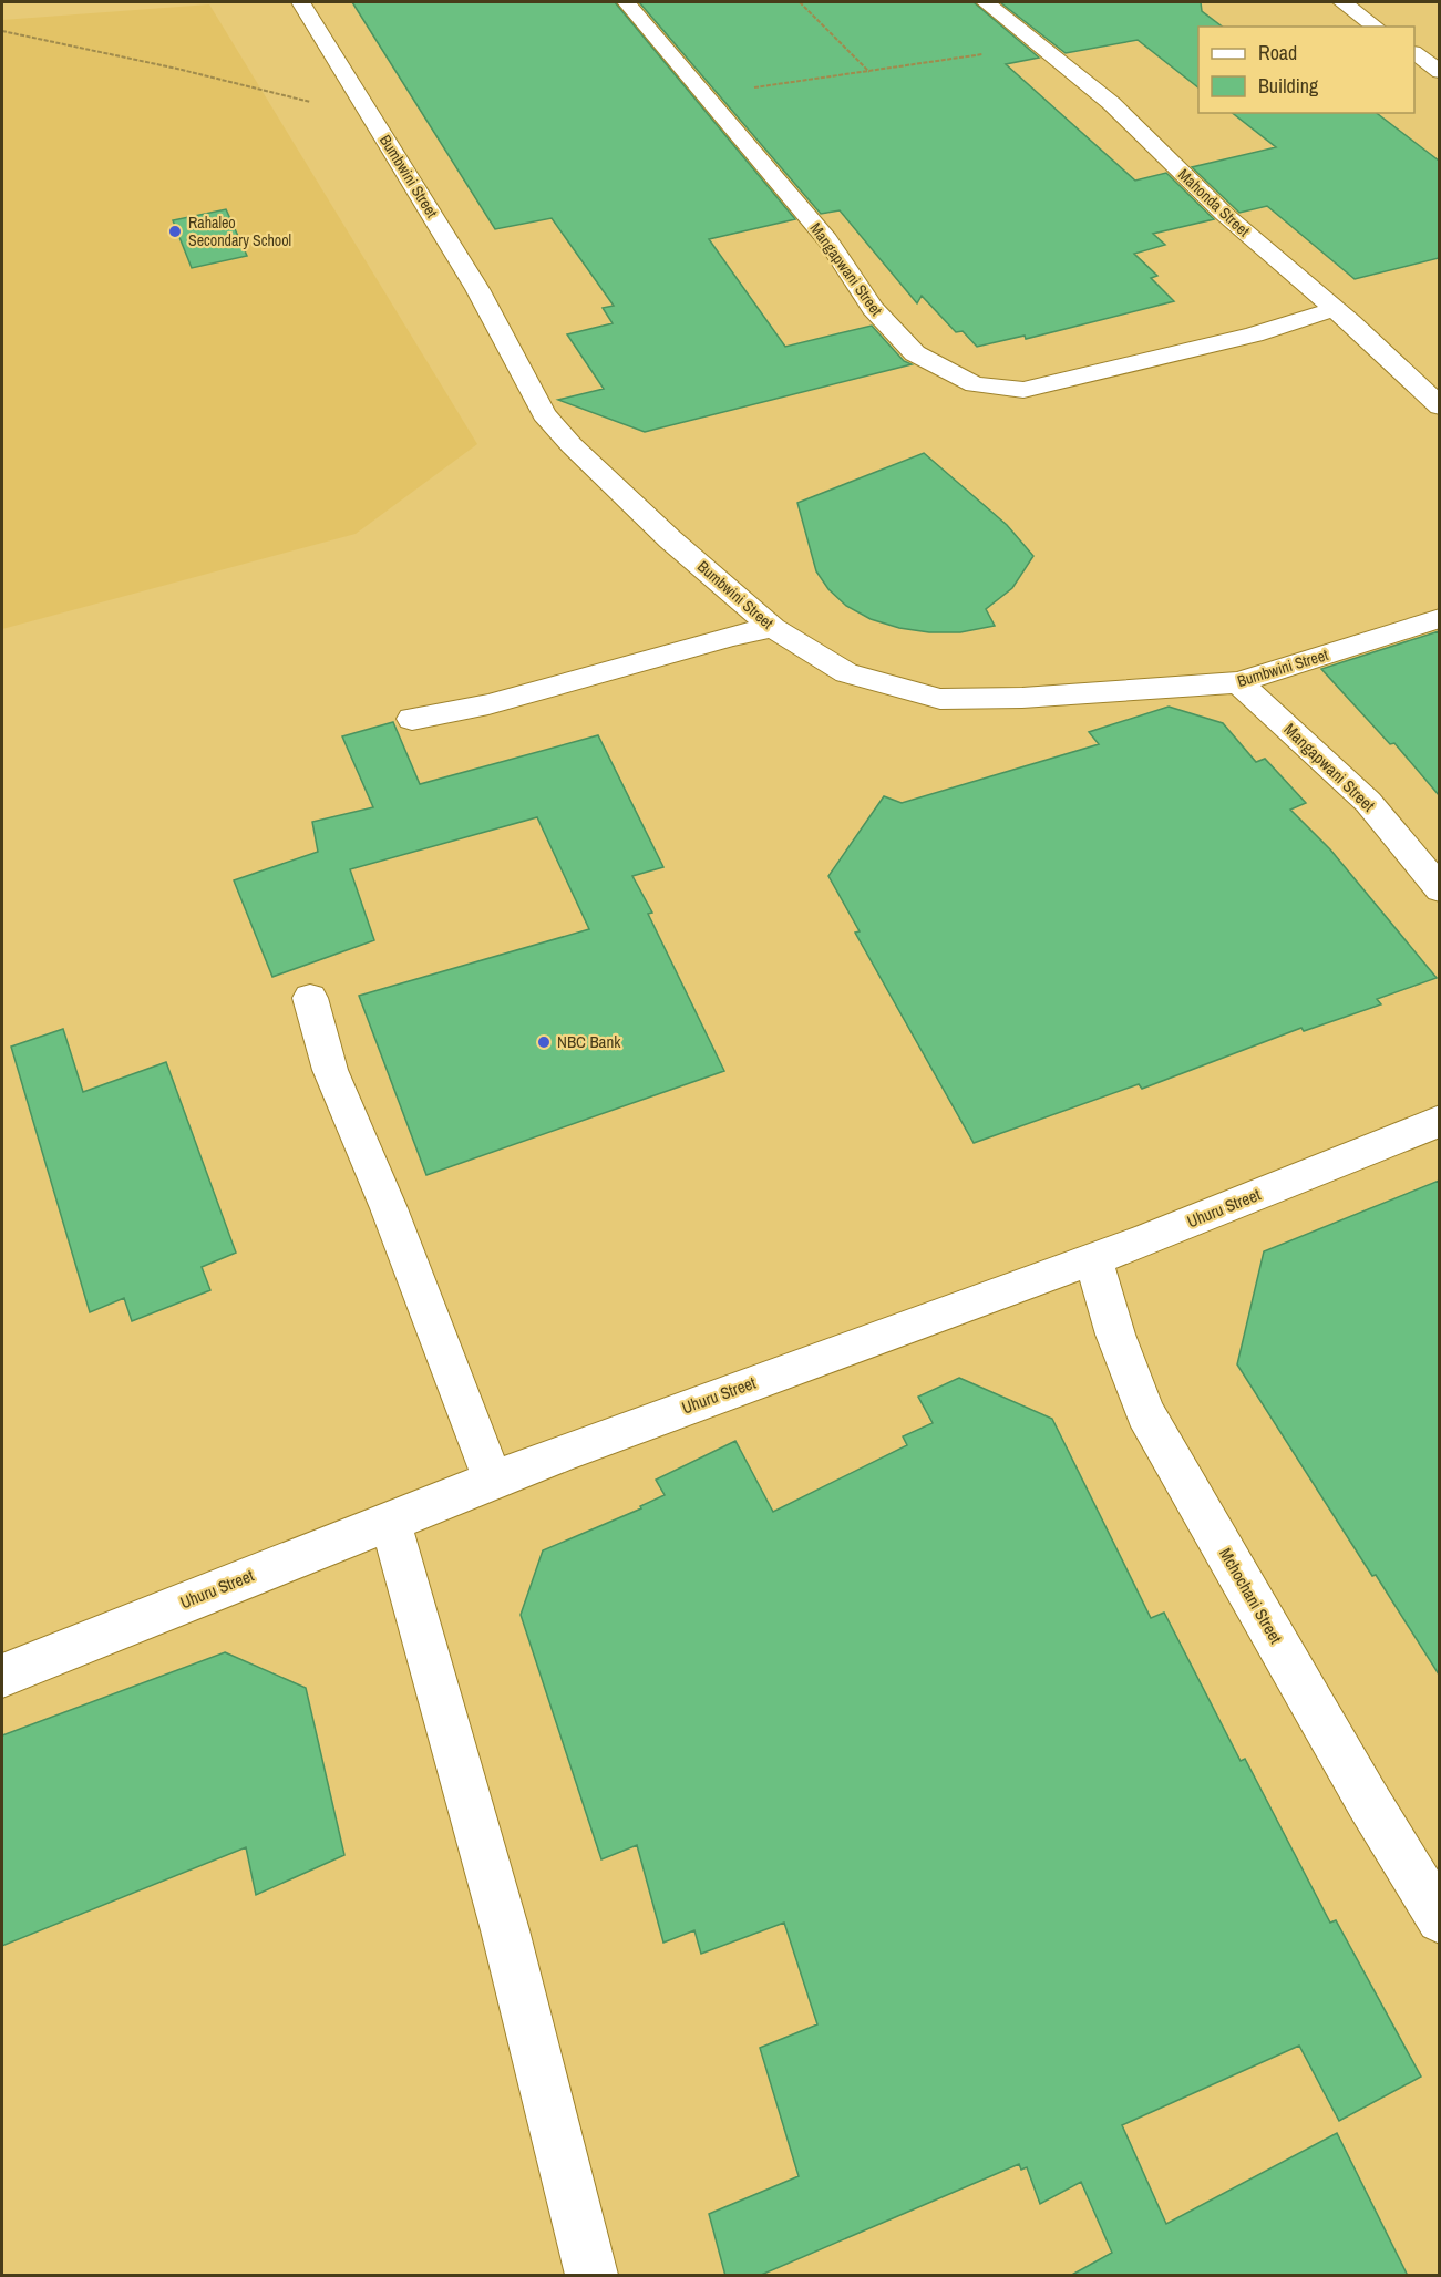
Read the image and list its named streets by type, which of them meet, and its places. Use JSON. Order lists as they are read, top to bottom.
{
  "streets": {
    "street": [
      "Bumbwini Street",
      "Mahonda Street",
      "Mangapwani Street",
      "Uhuru Street",
      "Mchochani Street"
    ]
  },
  "crossings": [
    ["Bumbwini Street", "Mangapwani Street"],
    ["Mahonda Street", "Mangapwani Street"],
    ["Uhuru Street", "Mchochani Street"]
  ],
  "places": ["Rahaleo Secondary School", "NBC Bank"],
  "legend": ["Road", "Building"]
}
